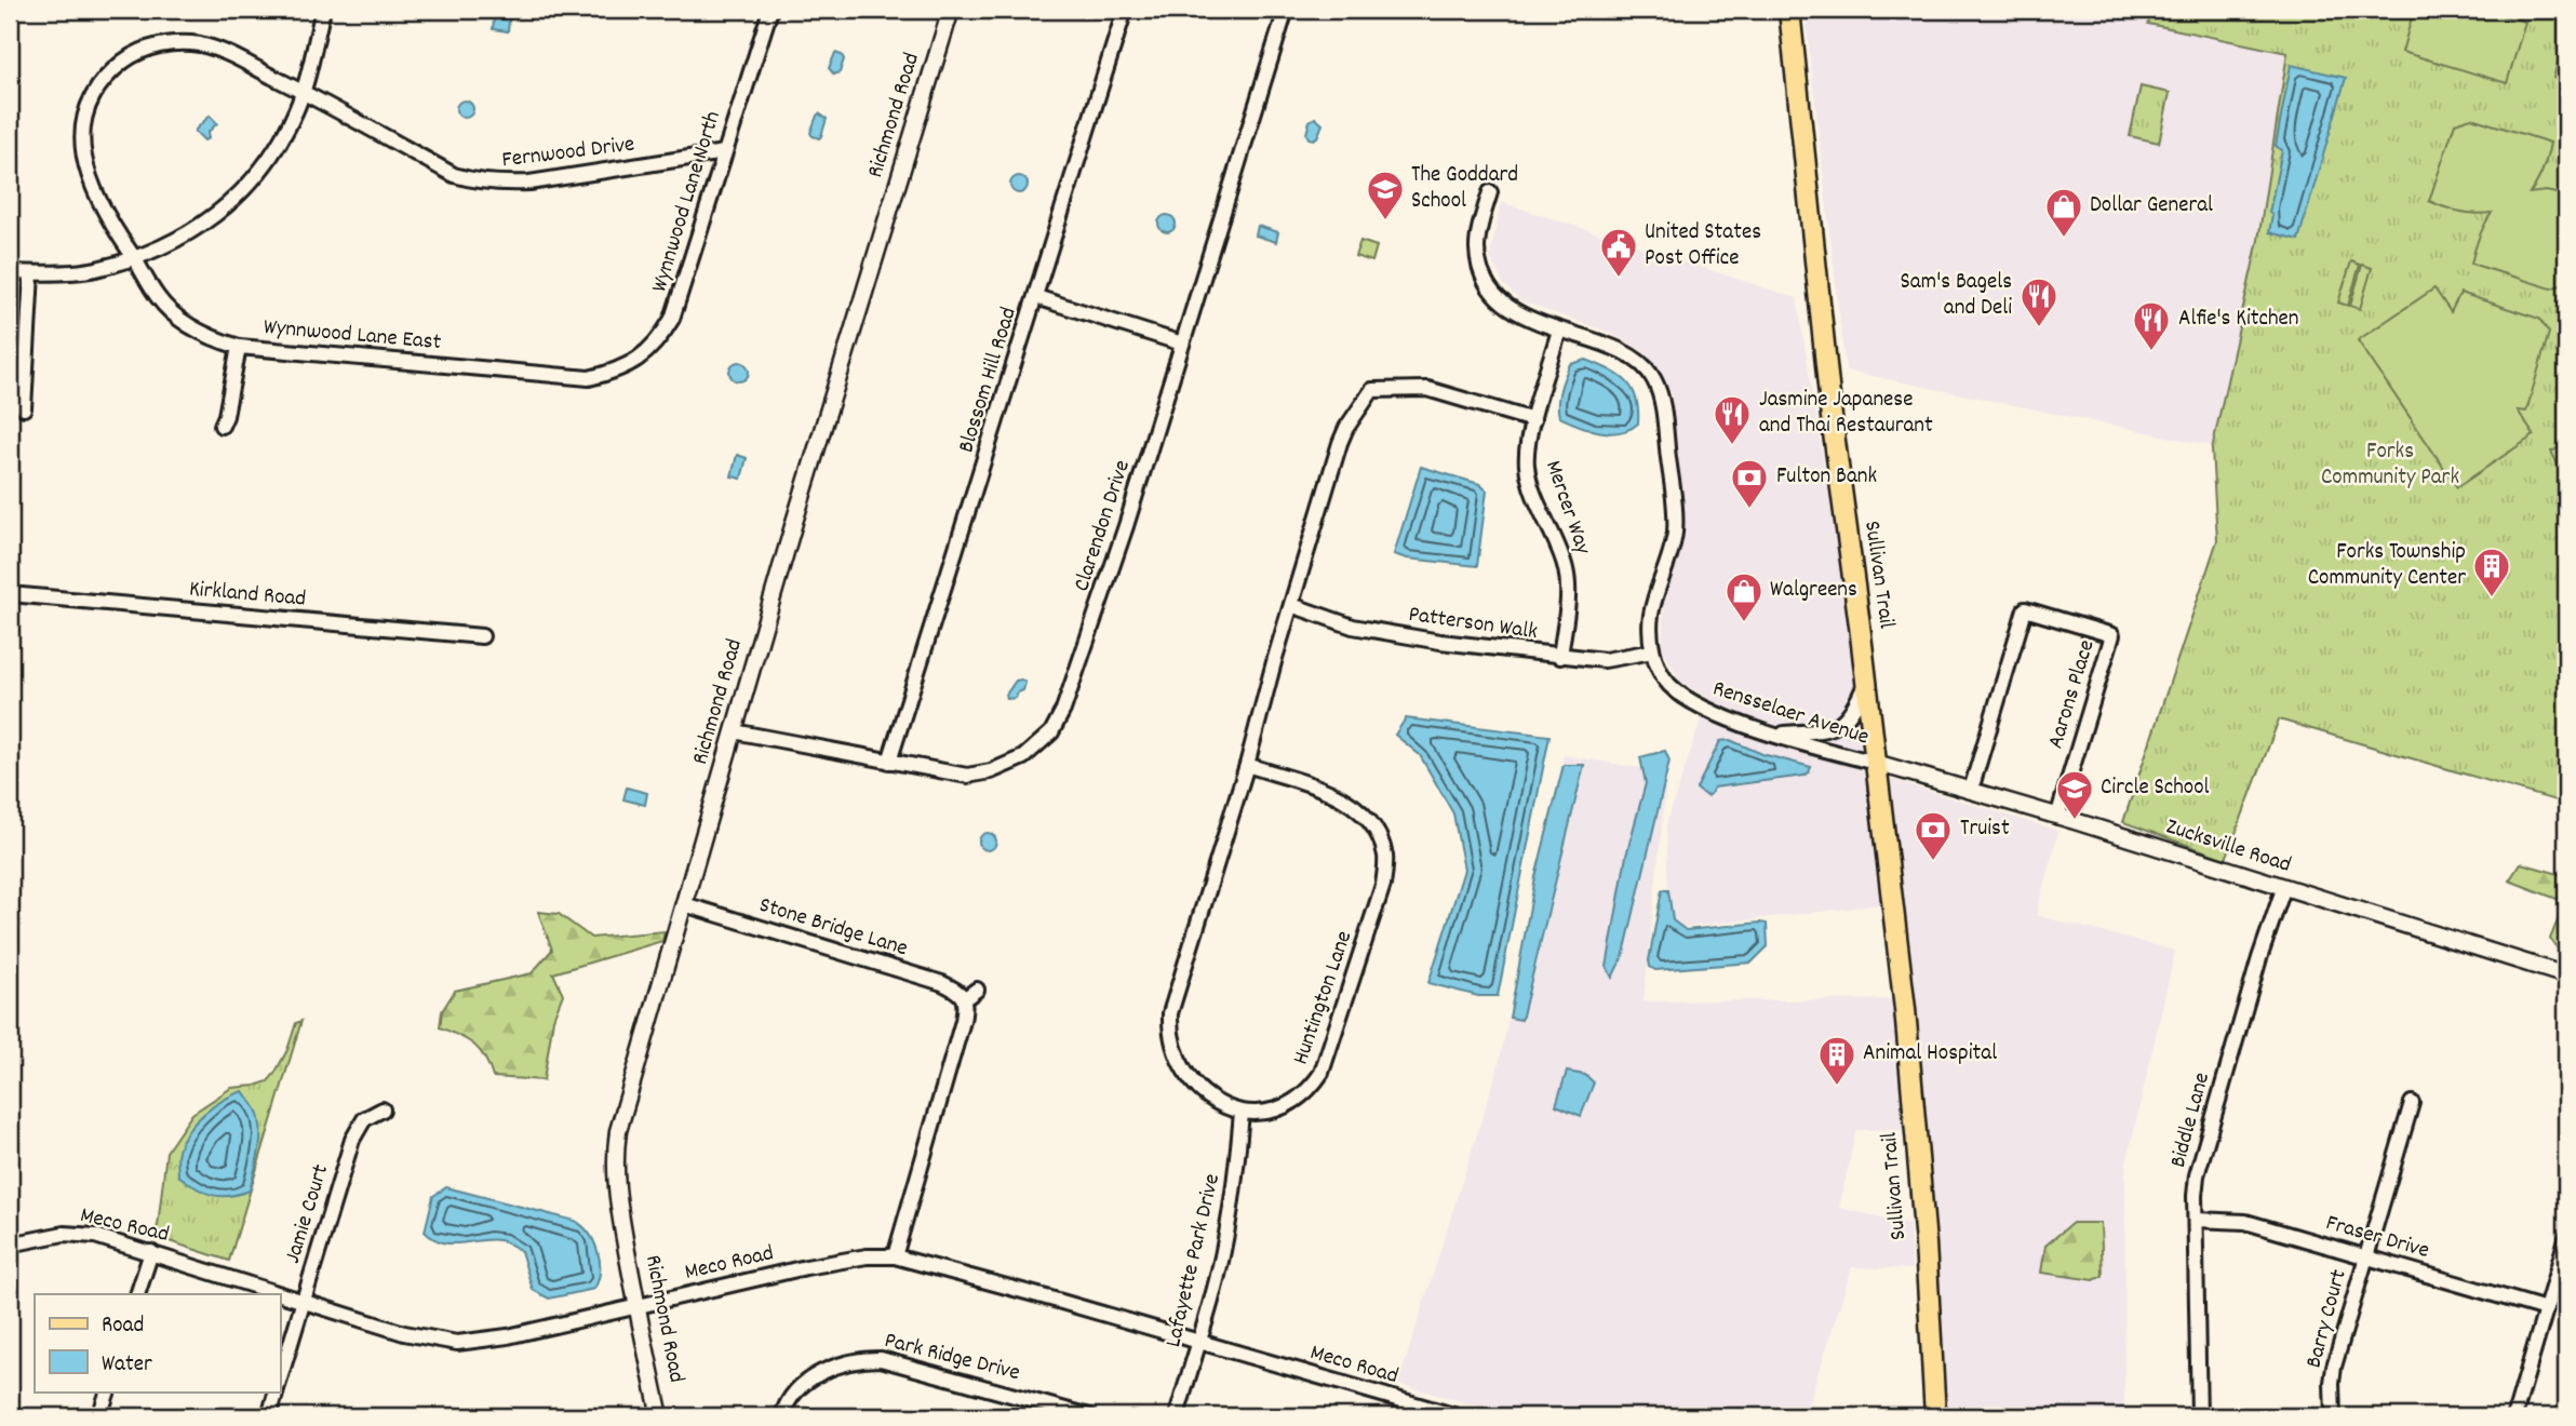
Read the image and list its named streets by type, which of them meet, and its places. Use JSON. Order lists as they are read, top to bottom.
{
  "streets": {
    "main road": ["Sullivan Trail"],
    "street": [
      "Richmond Road",
      "Fernwood Drive",
      "Wynnwood Lane North",
      "Wynnwood Lane East",
      "Blossom Hill Road",
      "Mercer Way",
      "Clarendon Drive",
      "Kirkland Road",
      "Patterson Walk",
      "Aarons Place",
      "Rensselaer Avenue",
      "Zucksville Road",
      "Stone Bridge Lane",
      "Huntington Lane",
      "Biddle Lane",
      "Jamie Court",
      "Meco Road",
      "Fraser Drive",
      "Lafayette Park Drive",
      "Barry Court",
      "Park Ridge Drive"
    ]
  },
  "crossings": [
    ["Richmond Road", "Clarendon Drive"],
    ["Richmond Road", "Stone Bridge Lane"],
    ["Richmond Road", "Meco Road"],
    ["Fernwood Drive", "Wynnwood Lane North"],
    ["Fernwood Drive", "Wynnwood Lane East"],
    ["Wynnwood Lane North", "Wynnwood Lane East"],
    ["Blossom Hill Road", "Clarendon Drive"],
    ["Mercer Way", "Patterson Walk"],
    ["Mercer Way", "Rensselaer Avenue"],
    ["Sullivan Trail", "Rensselaer Avenue"],
    ["Sullivan Trail", "Zucksville Road"],
    ["Patterson Walk", "Rensselaer Avenue"],
    ["Aarons Place", "Zucksville Road"],
    ["Rensselaer Avenue", "Zucksville Road"],
    ["Zucksville Road", "Biddle Lane"],
    ["Huntington Lane", "Lafayette Park Drive"],
    ["Biddle Lane", "Fraser Drive"],
    ["Jamie Court", "Meco Road"],
    ["Meco Road", "Lafayette Park Drive"],
    ["Fraser Drive", "Barry Court"]
  ],
  "parks": ["Forks Community Park"],
  "places": {
    "school or university": ["The Goddard School", "Circle School"],
    "shop": ["Dollar General", "Walgreens"],
    "public building": ["United States Post Office"],
    "restaurant": ["Sam's Bagels and Deli", "Alfie's Kitchen", "Jasmine Japanese and Thai Restaurant"],
    "bank": ["Fulton Bank", "Truist"],
    "building": ["Forks Township Community Center", "Animal Hospital"]
  },
  "legend": ["Road", "Water"]
}
